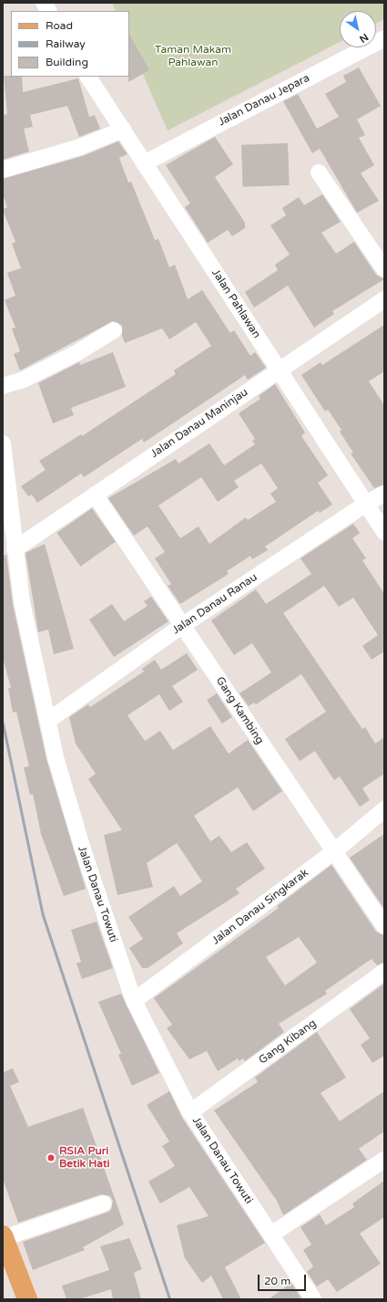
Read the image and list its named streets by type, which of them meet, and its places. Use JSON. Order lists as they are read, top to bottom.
{
  "streets": {
    "street": [
      "Jalan Danau Jepara",
      "Jalan Pahlawan",
      "Jalan Danau Maninjau",
      "Jalan Danau Ranau",
      "Gang Kambing",
      "Jalan Danau Towuti",
      "Jalan Danau Singkarak",
      "Gang Kibang"
    ]
  },
  "crossings": [
    ["Jalan Danau Jepara", "Jalan Pahlawan"],
    ["Jalan Pahlawan", "Jalan Danau Maninjau"],
    ["Jalan Pahlawan", "Jalan Danau Ranau"],
    ["Jalan Danau Maninjau", "Gang Kambing"],
    ["Jalan Danau Maninjau", "Jalan Danau Towuti"],
    ["Jalan Danau Ranau", "Gang Kambing"],
    ["Jalan Danau Ranau", "Jalan Danau Towuti"],
    ["Gang Kambing", "Jalan Danau Singkarak"],
    ["Jalan Danau Towuti", "Jalan Danau Singkarak"],
    ["Jalan Danau Towuti", "Gang Kibang"]
  ],
  "parks": ["Taman Makam Pahlawan"],
  "places": ["RSIA Puri Betik Hati"],
  "legend": ["Road", "Railway", "Building"],
  "scale_bar": "20 m",
  "north": "bottom right"
}
